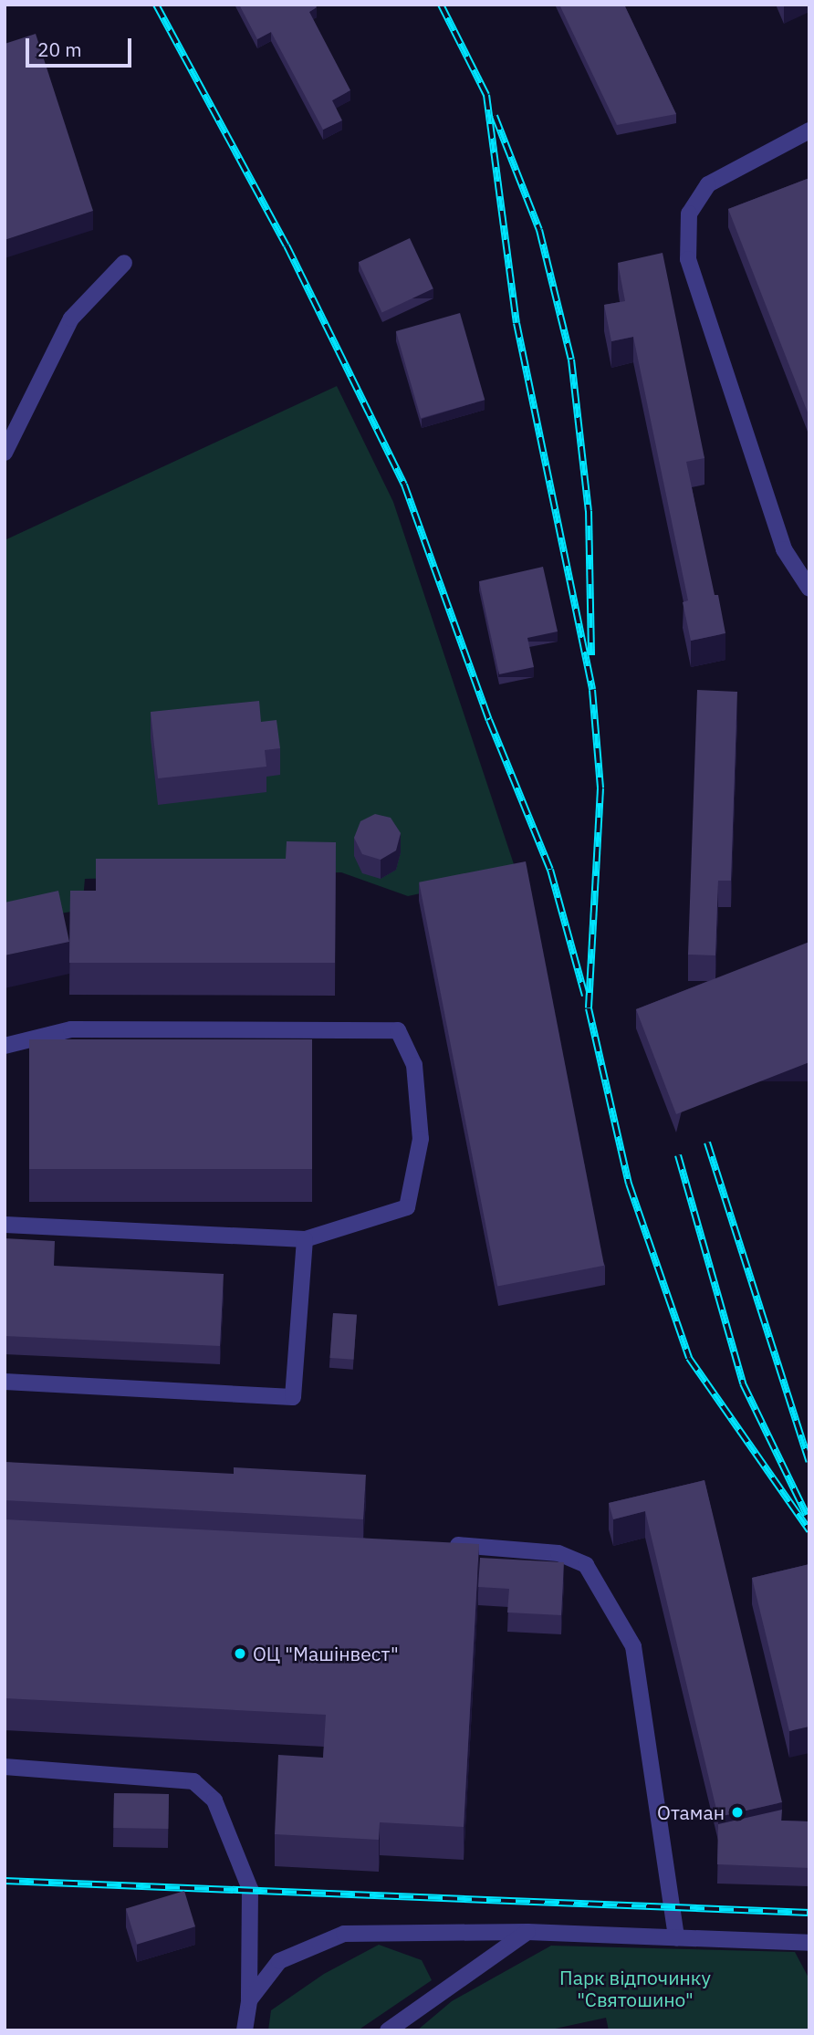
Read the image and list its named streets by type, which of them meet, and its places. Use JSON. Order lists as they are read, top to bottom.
{
  "parks": ["Парк відпочинку \"Святошино\""],
  "places": ["ОЦ \"Машінвест\"", "Отаман"],
  "scale_bar": "20 m"
}
